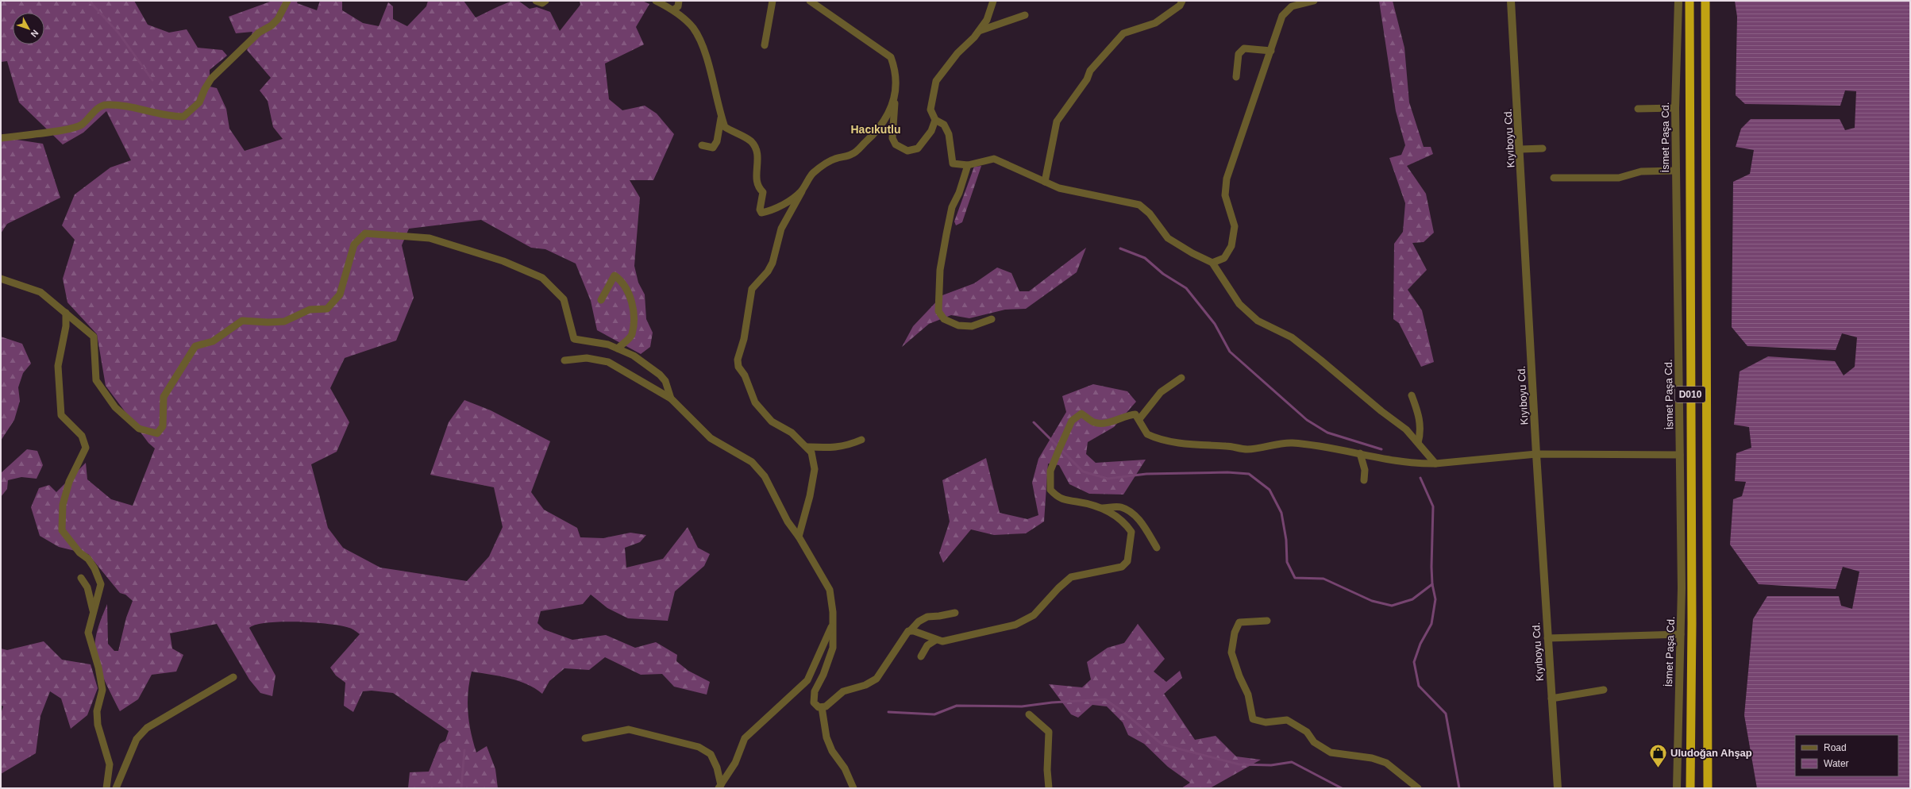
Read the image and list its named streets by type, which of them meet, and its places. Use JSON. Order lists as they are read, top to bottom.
{
  "streets": {
    "highway": ["D010"],
    "street": ["İsmet Paşa Cd.", "Kıyıboyu Cd."]
  },
  "districts": ["Hacıkutlu"],
  "places": {
    "shop": ["Uludoǧan Ahşap"]
  },
  "legend": ["Road", "Water"],
  "north": "bottom right"
}
